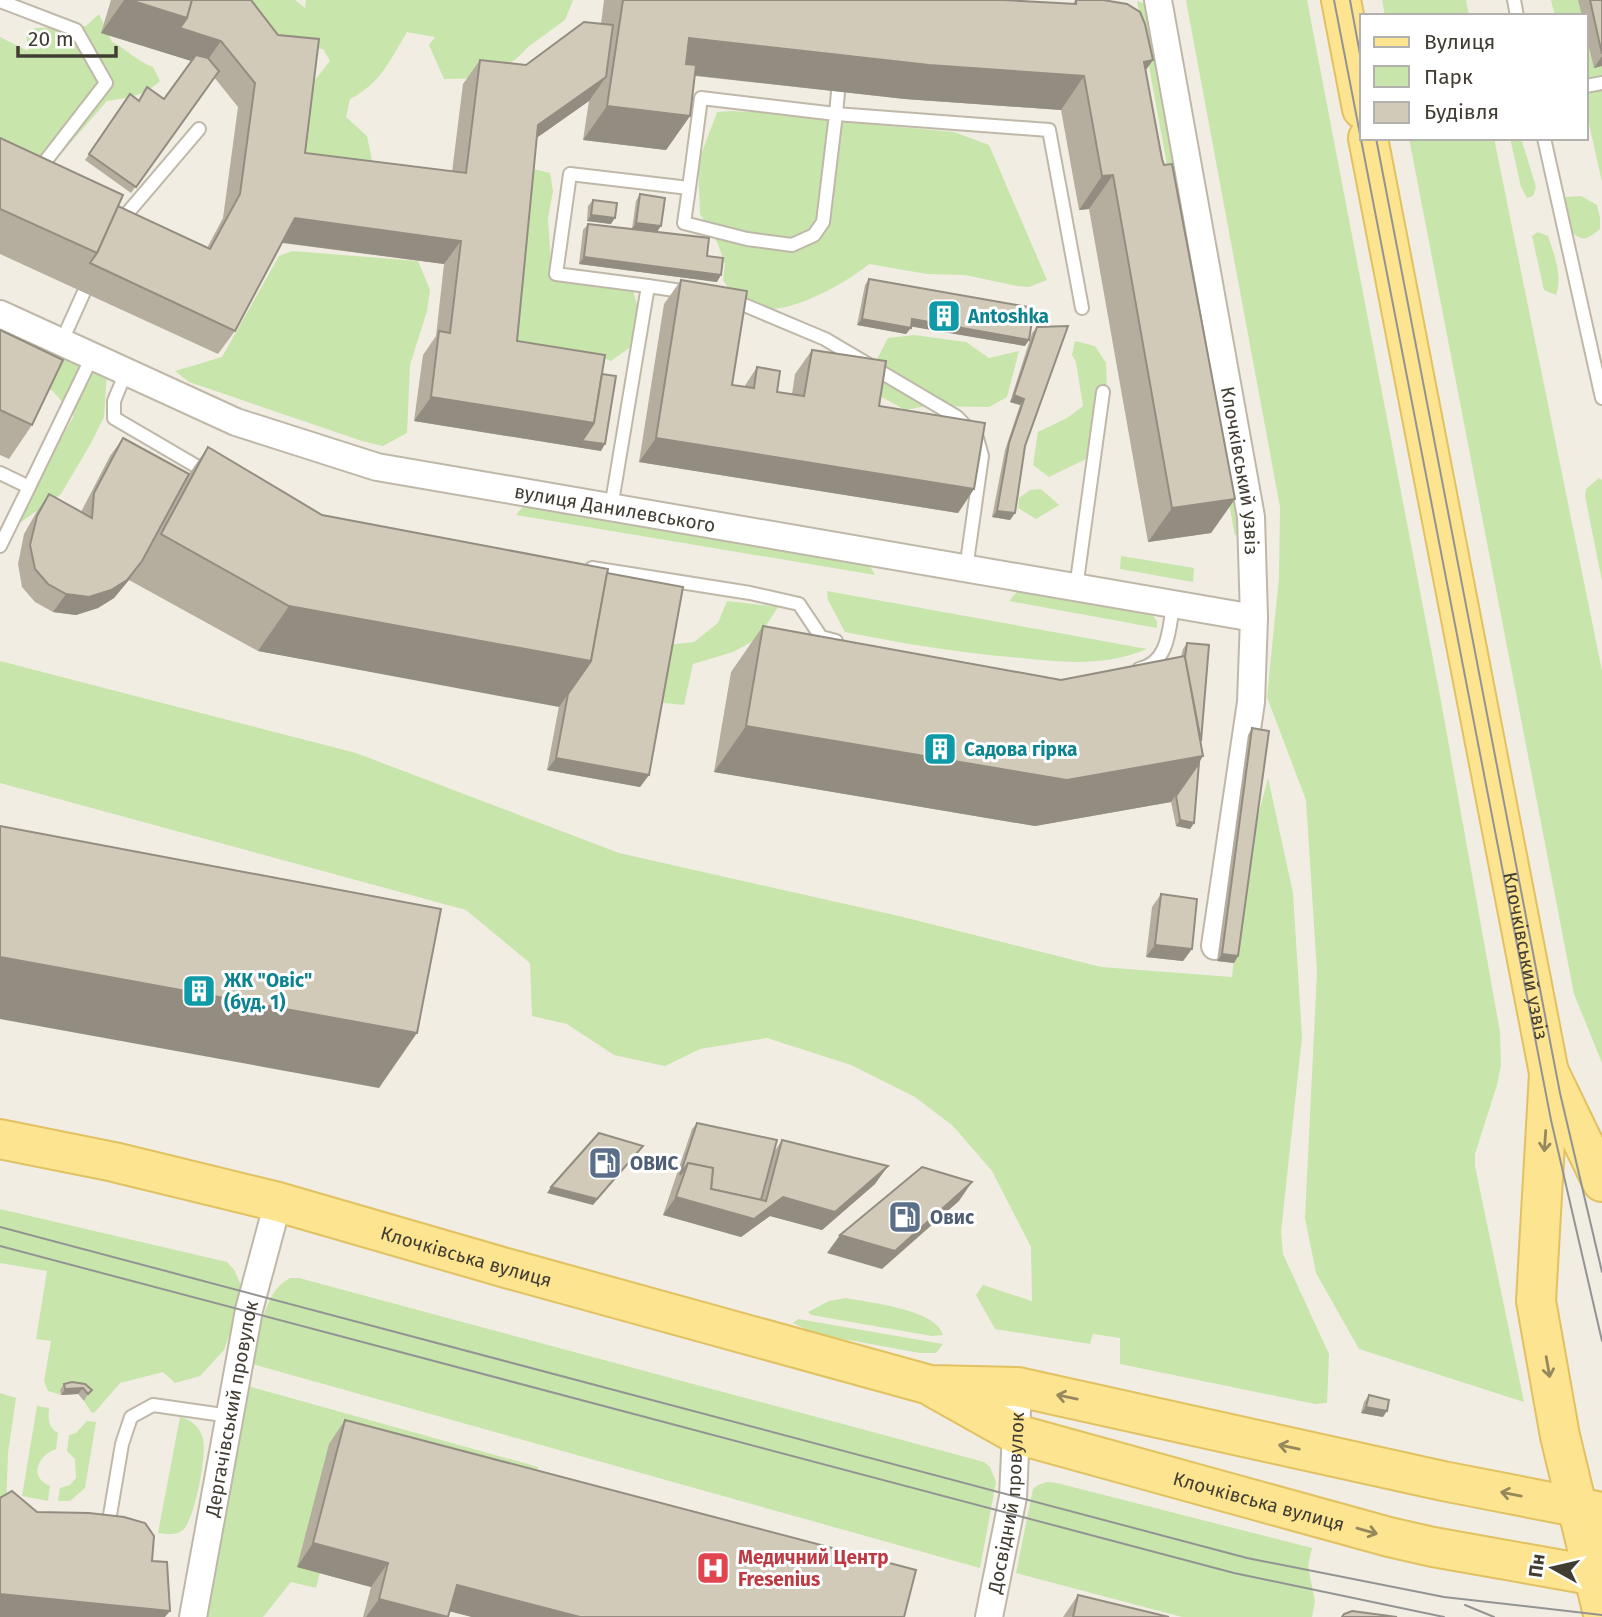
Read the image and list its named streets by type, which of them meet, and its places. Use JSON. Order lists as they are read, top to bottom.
{
  "streets": {
    "main road": ["Клочківський узвіз", "Клочківська вулиця"],
    "street": ["вулиця Данилевського", "Дергачівський провулок", "Досвідний провулок"]
  },
  "crossings": [
    ["Клочківський узвіз", "вулиця Данилевського"],
    ["Клочківський узвіз", "Клочківська вулиця"],
    ["Клочківська вулиця", "Дергачівський провулок"],
    ["Клочківська вулиця", "Досвідний провулок"]
  ],
  "places": {
    "building": ["Antoshka", "Садова гірка", "ЖК \"Овіс\" (буд. 1)"],
    "fuel station": ["ОВИС", "Овис"],
    "hospital": ["Медичний Центр Fresenius"]
  },
  "legend": ["Вулиця", "Парк", "Будівля"],
  "scale_bar": "20 m",
  "north": "left"
}
